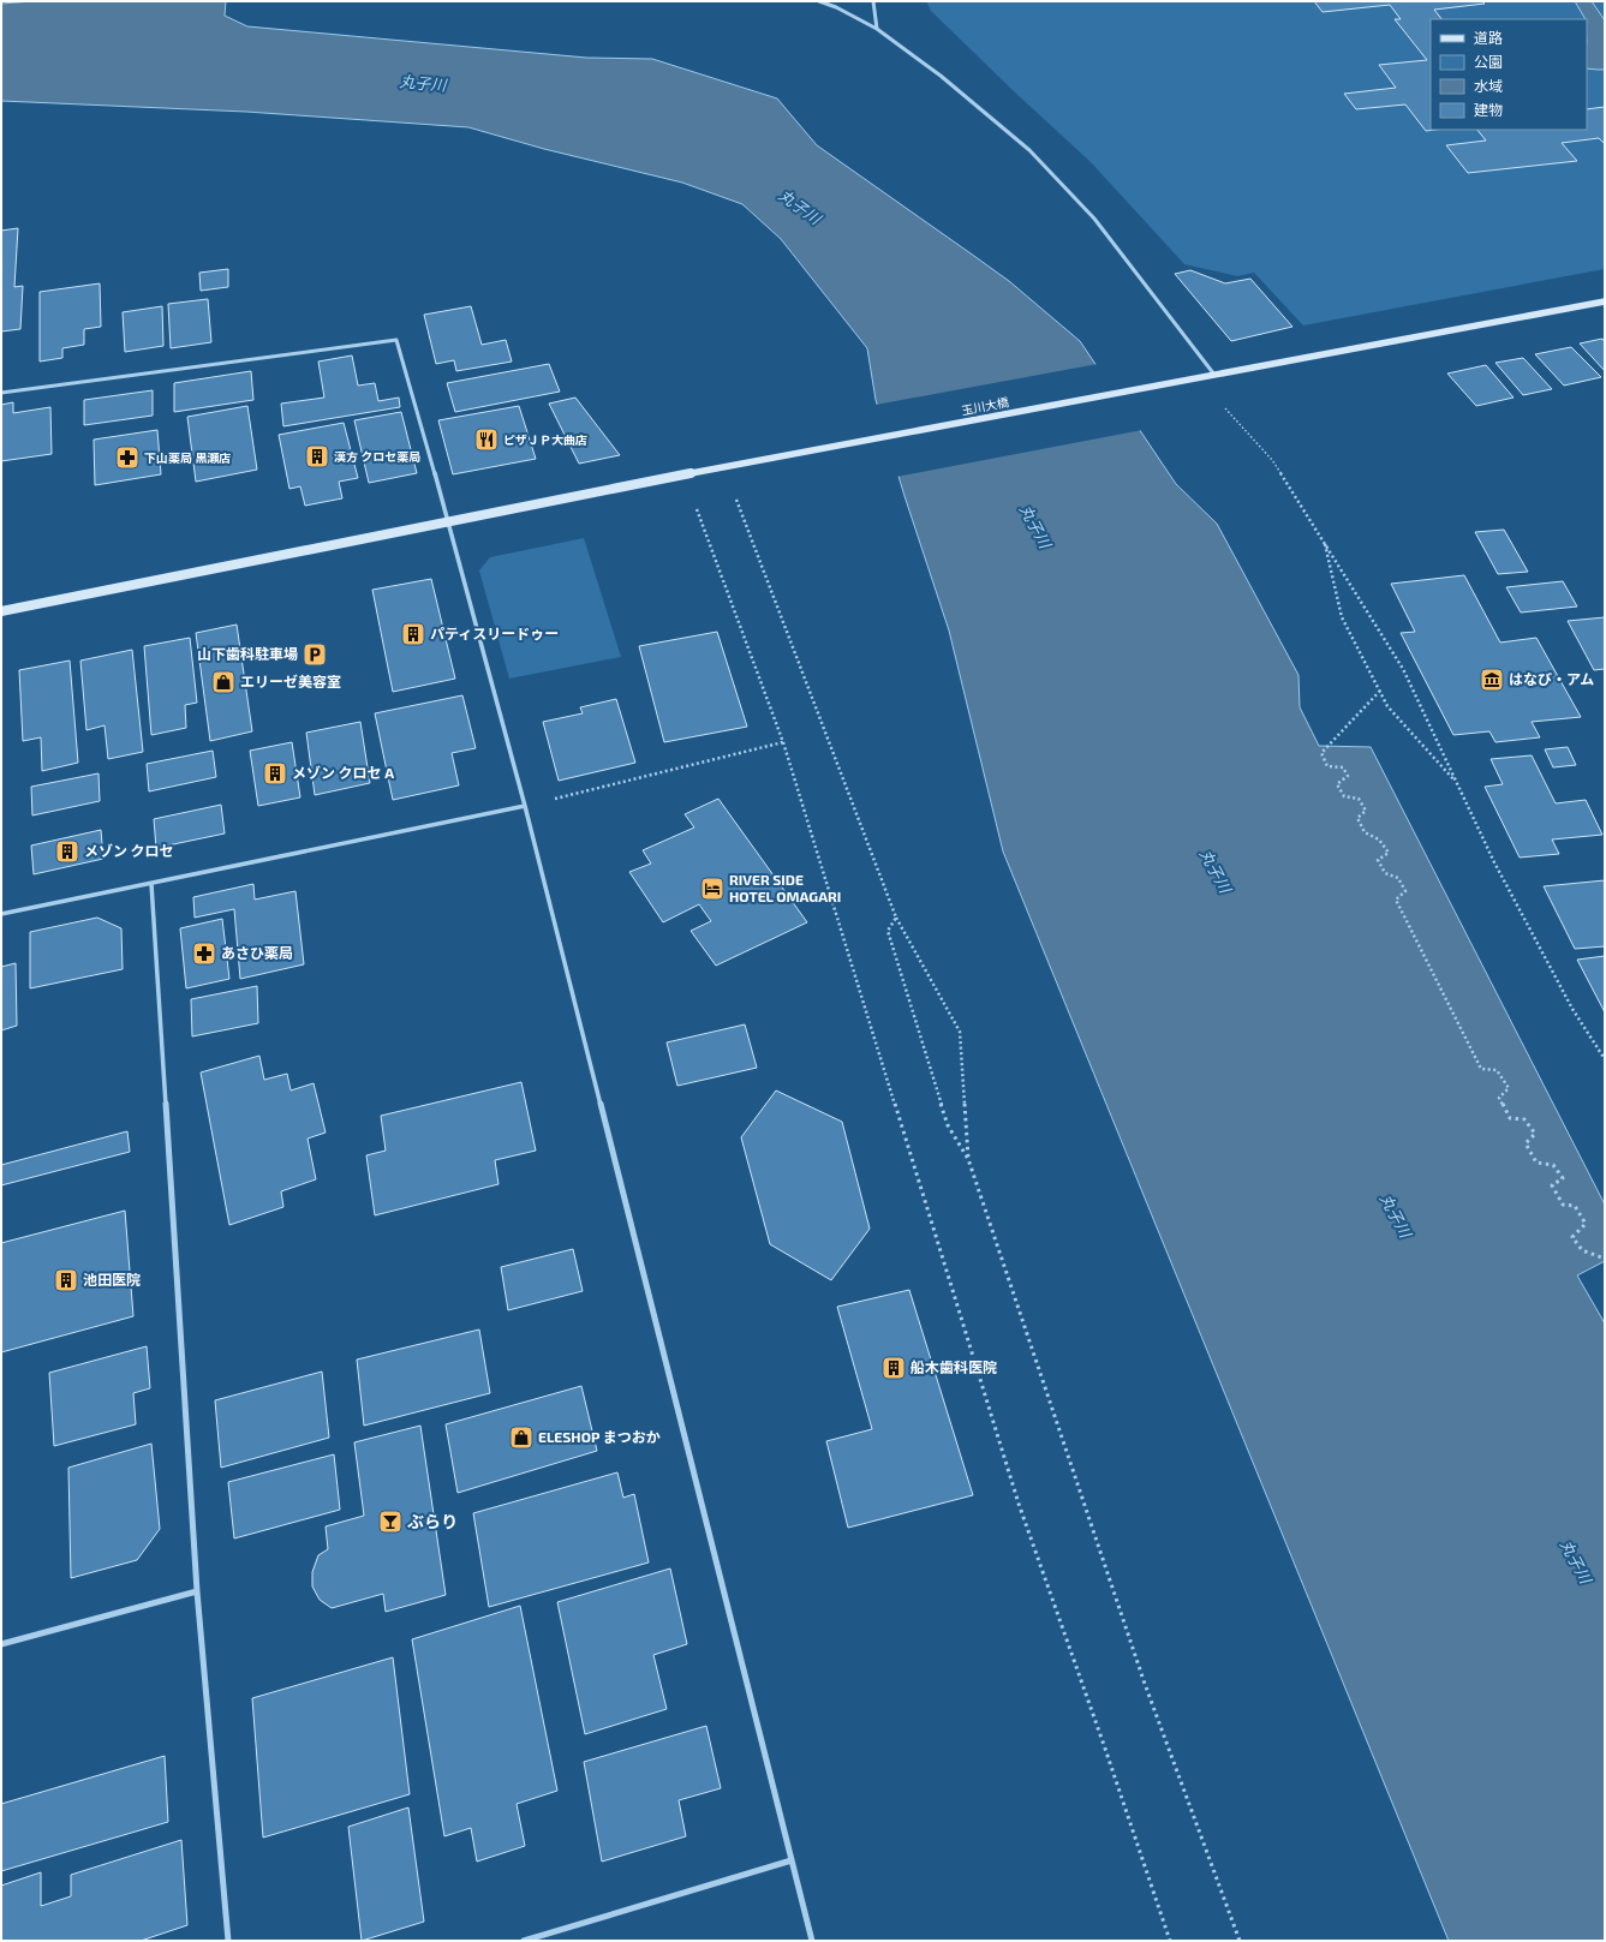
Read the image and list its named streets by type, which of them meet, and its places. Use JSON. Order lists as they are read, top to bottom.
{
  "streets": {
    "street": ["玉川大橋"]
  },
  "water": ["丸子川"],
  "places": {
    "restaurant": ["ピザＪＰ大曲店"],
    "building": [
      "漢方 クロセ薬局",
      "パティスリードゥー",
      "メゾン クロセ A",
      "メゾン クロセ",
      "池田医院",
      "船木歯科医院"
    ],
    "pharmacy": ["下山薬局 黒瀬店", "あさひ薬局"],
    "parking": ["山下歯科駐車場"],
    "museum": ["はなび・アム"],
    "shop": ["エリーゼ美容室", "ELESHOP まつおか"],
    "hotel": ["RIVER SIDE HOTEL OMAGARI"],
    "bar": ["ぶらり"]
  },
  "legend": [
    "道路",
    "公園",
    "水域",
    "建物"
  ]
}
